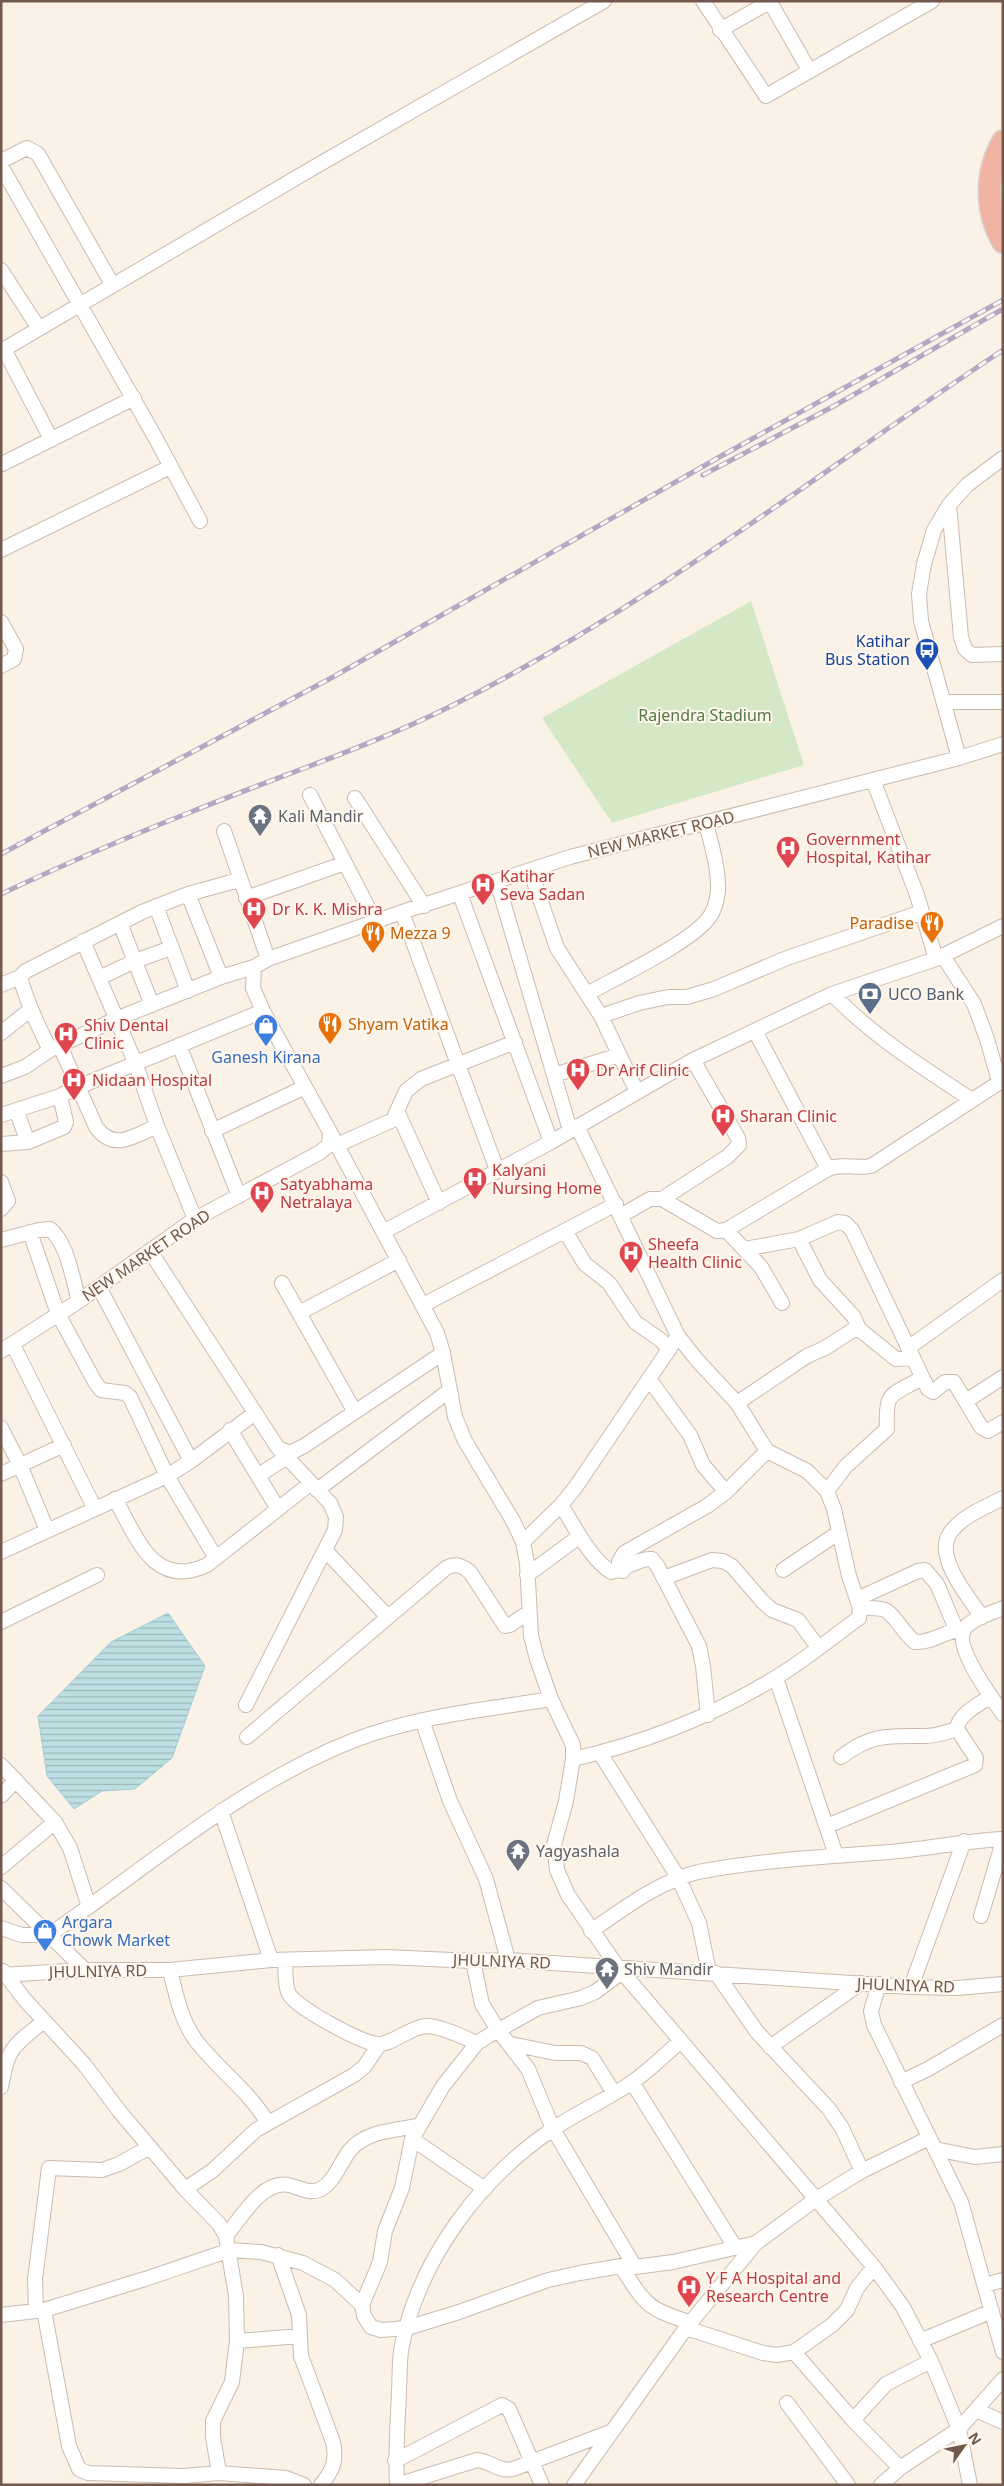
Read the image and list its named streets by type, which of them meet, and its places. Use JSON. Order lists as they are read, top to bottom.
{
  "streets": {
    "street": ["NEW MARKET ROAD", "JHULNIYA RD"]
  },
  "parks": ["Rajendra Stadium"],
  "places": {
    "bus stop": ["Katihar Bus Station"],
    "temple": ["Kali Mandir", "Yagyashala", "Shiv Mandir"],
    "hospital": [
      "Government Hospital, Katihar",
      "Katihar Seva Sadan",
      "Dr K. K. Mishra",
      "Shiv Dental Clinic",
      "Dr Arif Clinic",
      "Nidaan Hospital",
      "Sharan Clinic",
      "Kalyani Nursing Home",
      "Satyabhama Netralaya",
      "Sheefa Health Clinic",
      "Y F A Hospital and Research Centre"
    ],
    "restaurant": ["Paradise", "Mezza 9", "Shyam Vatika"],
    "bank": ["UCO Bank"],
    "shop": ["Ganesh Kirana", "Argara Chowk Market"]
  },
  "north": "top right"
}
